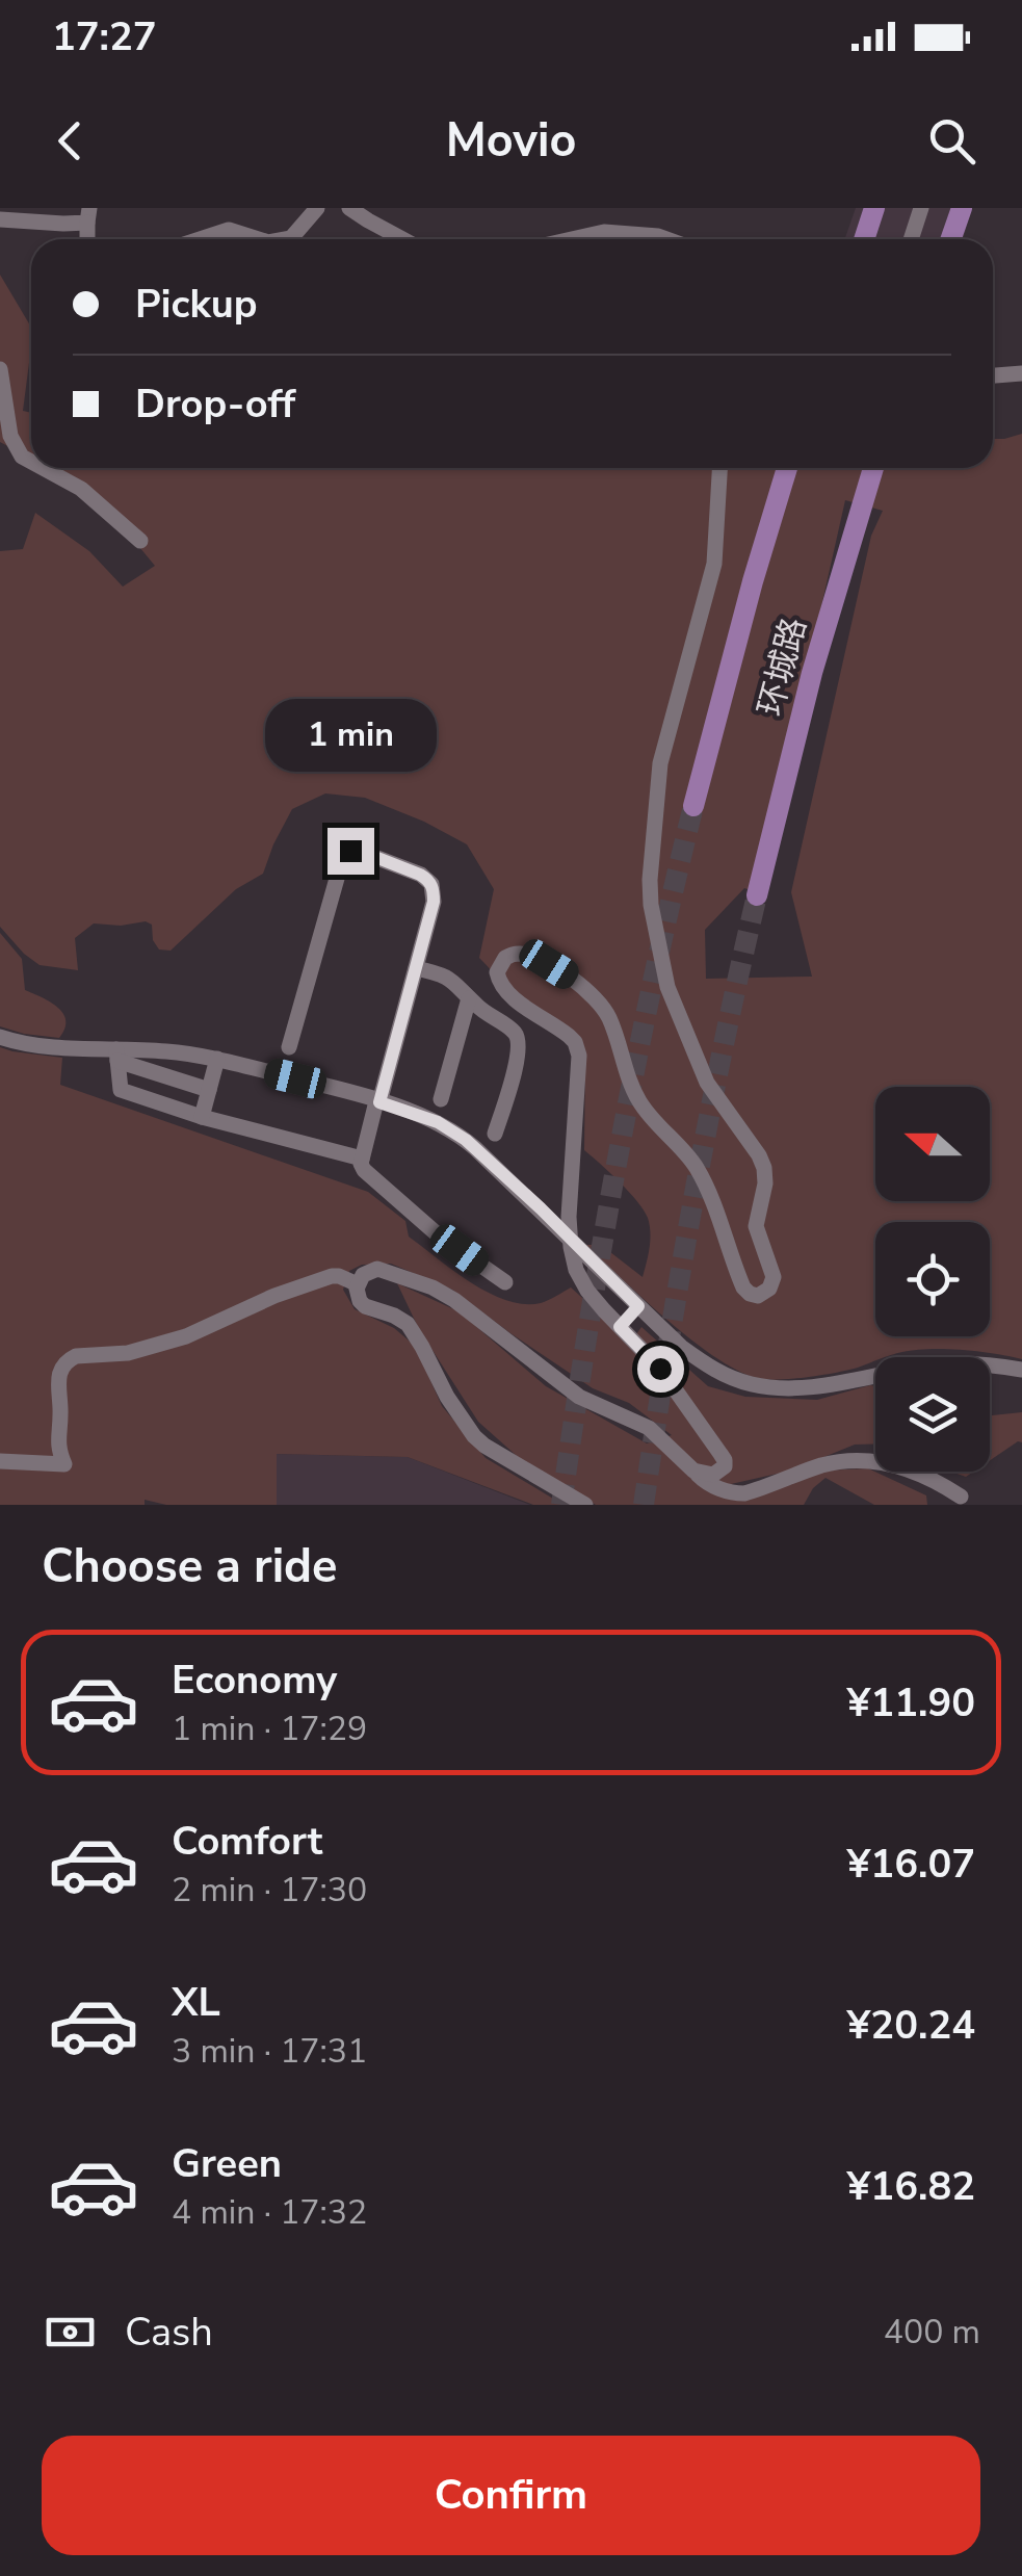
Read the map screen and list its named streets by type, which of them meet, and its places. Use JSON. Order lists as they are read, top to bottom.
{
  "streets": {
    "main road": ["环城路"]
  },
  "north": "left",
  "page": {
    "status": "17:27",
    "header": "Movio",
    "banner": ["Pickup", "Drop-off"],
    "bubble": "1 min",
    "heading": "Choose a ride",
    "list": [
      {
        "name": "Economy",
        "note": "1 min · 17:29",
        "value": "¥11.90"
      },
      {
        "name": "Comfort",
        "note": "2 min · 17:30",
        "value": "¥16.07"
      },
      {
        "name": "XL",
        "note": "3 min · 17:31",
        "value": "¥20.24"
      },
      {
        "name": "Green",
        "note": "4 min · 17:32",
        "value": "¥16.82"
      }
    ],
    "pay": ["Cash", "400 m"],
    "buttons": "Confirm"
  }
}
